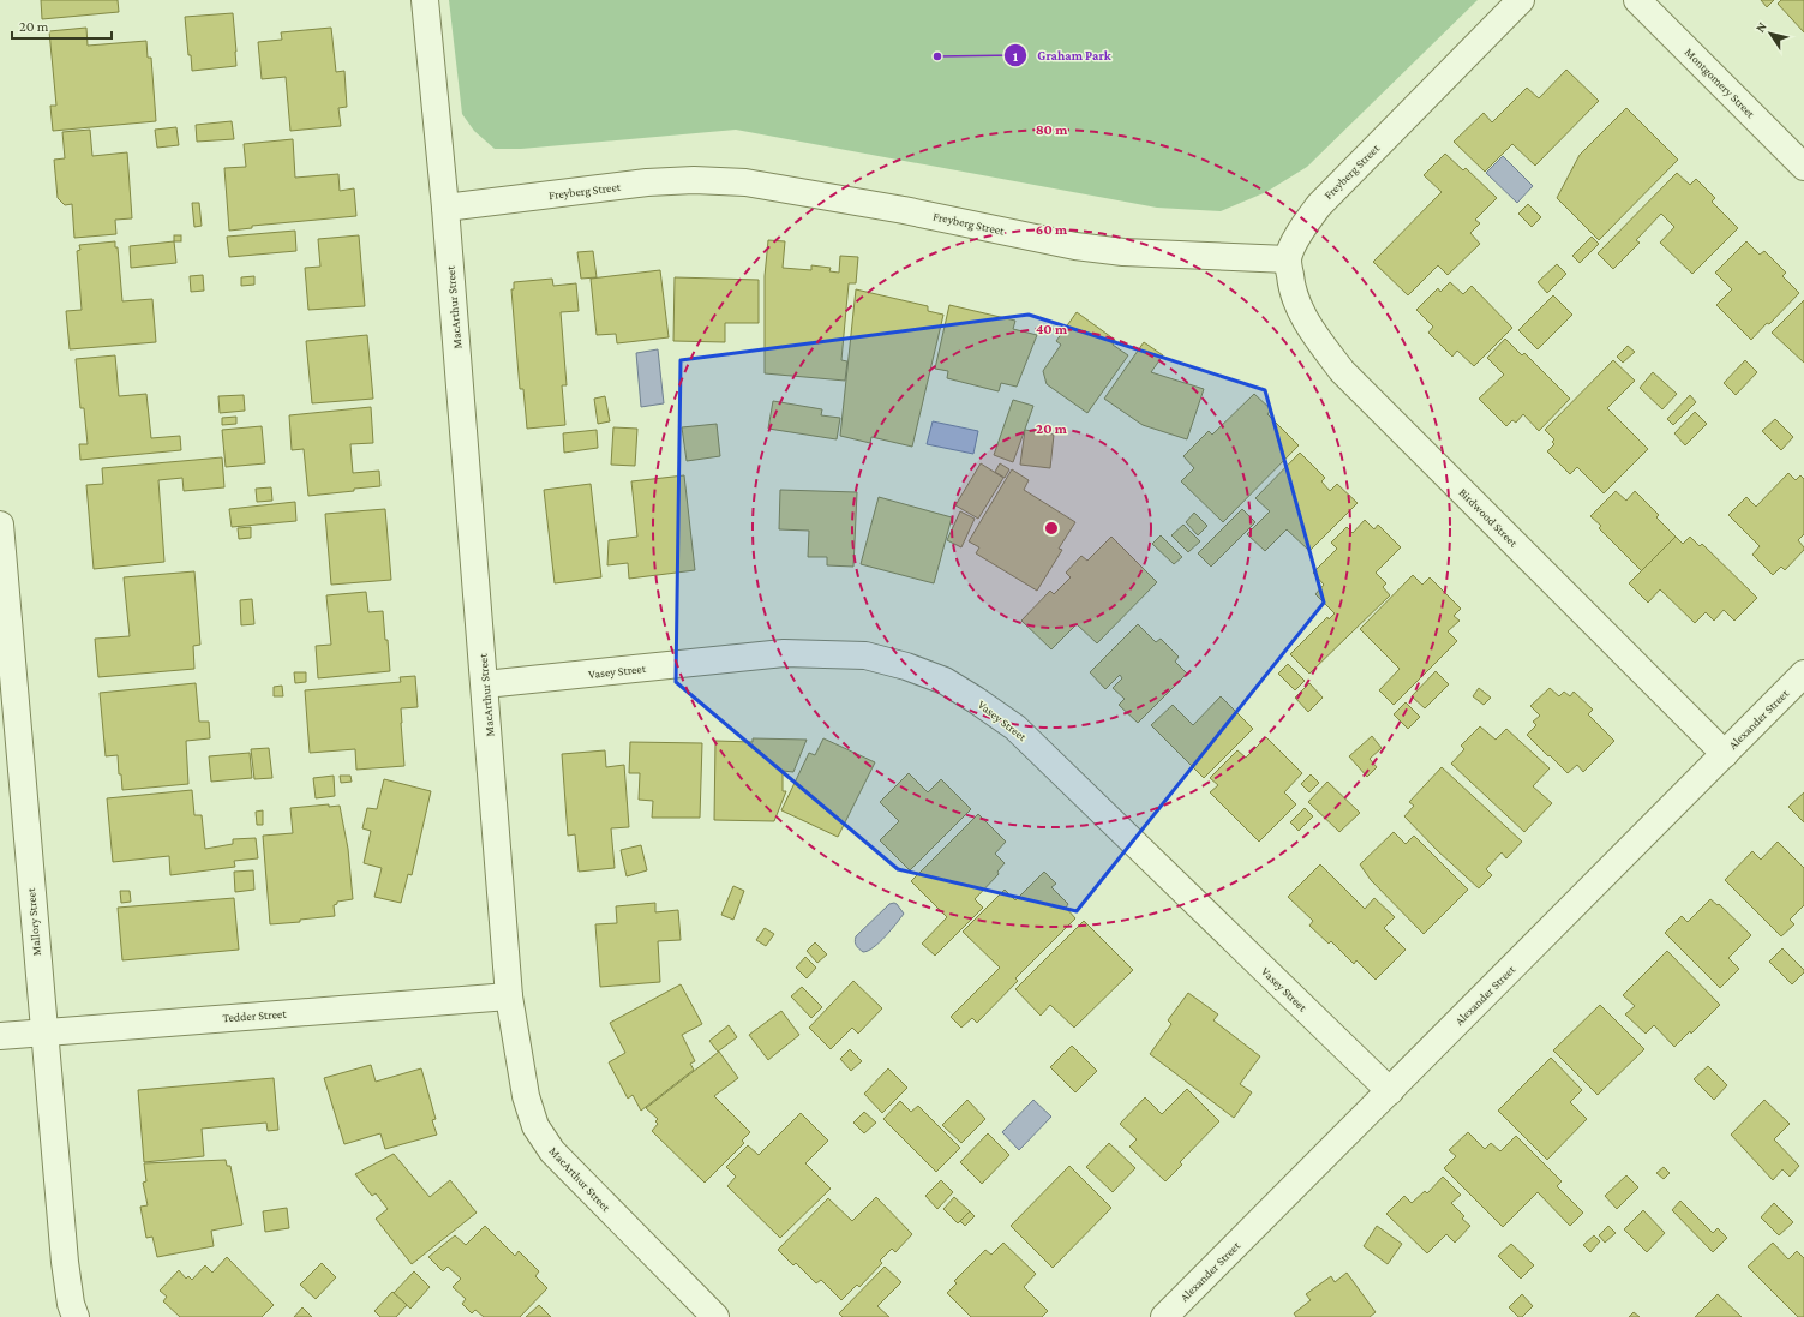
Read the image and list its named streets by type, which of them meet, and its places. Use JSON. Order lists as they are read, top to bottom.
{
  "streets": {
    "street": [
      "Montgomery Street",
      "Freyberg Street",
      "MacArthur Street",
      "Birdwood Street",
      "Vasey Street",
      "Alexander Street",
      "Mallory Street",
      "Tedder Street"
    ]
  },
  "crossings": [
    ["Freyberg Street", "MacArthur Street"],
    ["Freyberg Street", "Birdwood Street"],
    ["MacArthur Street", "Vasey Street"],
    ["MacArthur Street", "Tedder Street"],
    ["Birdwood Street", "Alexander Street"],
    ["Vasey Street", "Alexander Street"],
    ["Mallory Street", "Tedder Street"]
  ],
  "places": ["Graham Park"],
  "scale_bar": "20 m",
  "north": "top left",
  "rings": [
    "80 m",
    "60 m",
    "40 m",
    "20 m"
  ]
}
